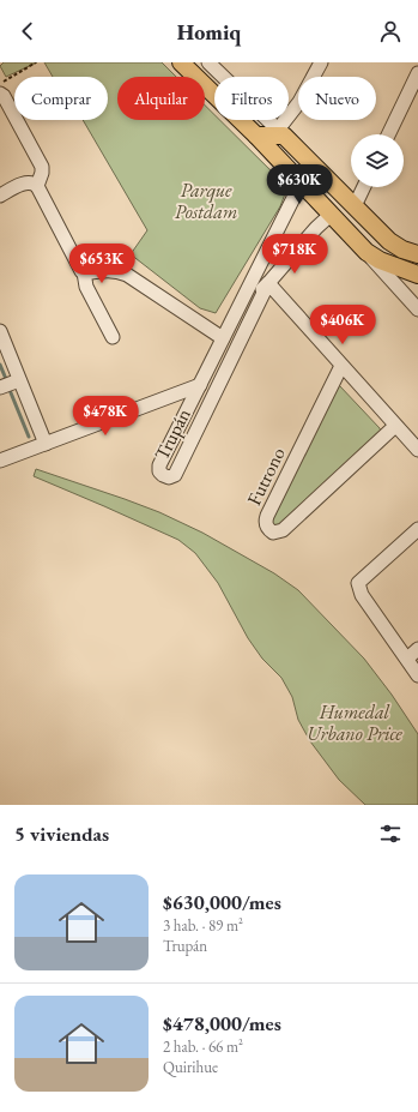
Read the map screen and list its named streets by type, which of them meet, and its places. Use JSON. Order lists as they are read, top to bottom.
{
  "streets": {
    "street": ["Trupán", "Futrono"]
  },
  "parks": ["Parque Postdam", "Humedal Urbano Price"],
  "page": {
    "header": "Homiq",
    "chip": [
      "Comprar",
      "Alquilar",
      "Filtros",
      "Nuevo"
    ],
    "price": [
      "$630K",
      "$718K",
      "$653K",
      "$406K",
      "$478K"
    ],
    "heading": "5 viviendas",
    "list": [
      {
        "name": "$630,000/mes",
        "note": "3 hab. · 89 m² · Trupán"
      },
      {
        "name": "$478,000/mes",
        "note": "2 hab. · 66 m² · Quirihue"
      }
    ]
  }
}
